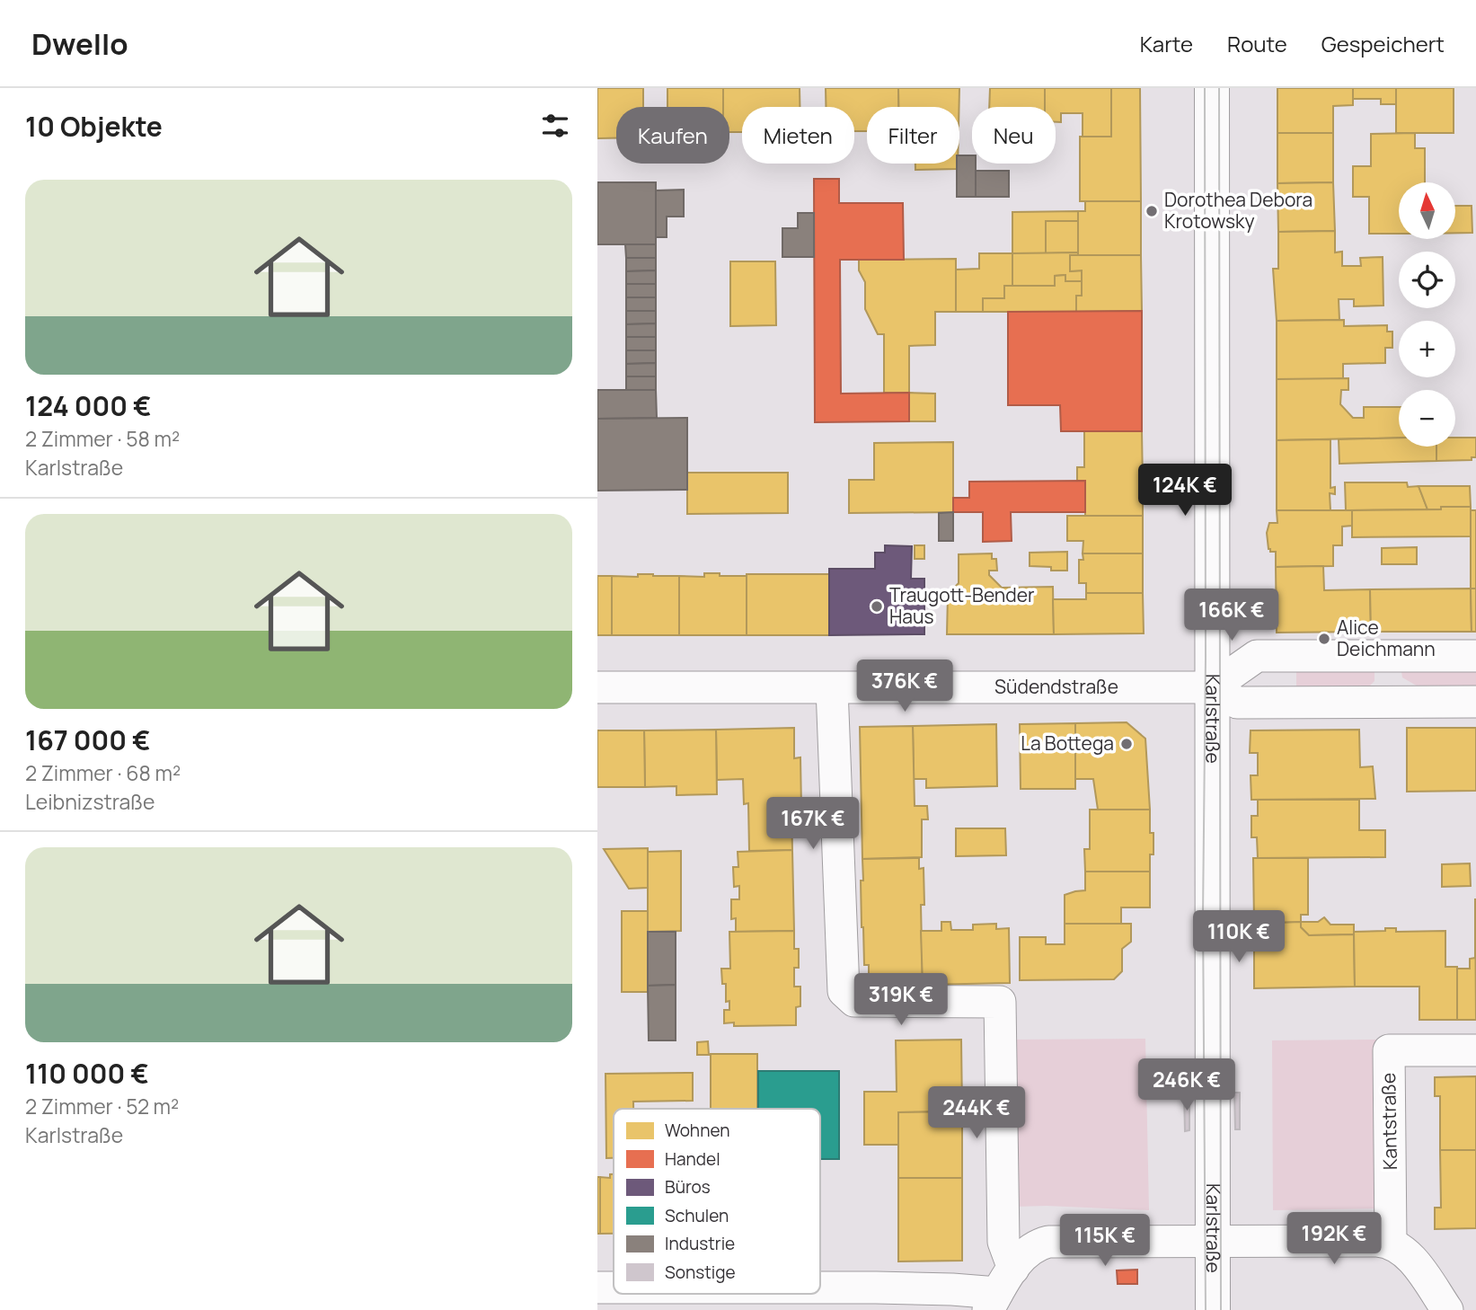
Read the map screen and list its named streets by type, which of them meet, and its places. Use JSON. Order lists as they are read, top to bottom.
{
  "streets": {
    "main road": ["Karlstraße"],
    "street": ["Südendstraße", "Kantstraße"]
  },
  "crossings": [
    ["Südendstraße", "Karlstraße"]
  ],
  "places": [
    "Dorothea Debora Krotowsky",
    "Traugott-Bender Haus",
    "Alice Deichmann",
    "La Bottega"
  ],
  "legend": [
    "Wohnen",
    "Handel",
    "Büros",
    "Schulen",
    "Industrie",
    "Sonstige"
  ],
  "north": "top",
  "page": {
    "header": "Dwello",
    "nav": ["Karte", "Route", "Gespeichert"],
    "heading": "10 Objekte",
    "chip": [
      "Kaufen",
      "Mieten",
      "Filter",
      "Neu"
    ],
    "list": [
      {
        "name": "124 000 €",
        "note": "2 Zimmer · 58 m² · Karlstraße"
      },
      {
        "name": "167 000 €",
        "note": "2 Zimmer · 68 m² · Leibnizstraße"
      },
      {
        "name": "110 000 €",
        "note": "2 Zimmer · 52 m² · Karlstraße"
      }
    ],
    "map_buttons": ["+", "−"],
    "price": [
      "124K €",
      "166K €",
      "376K €",
      "167K €",
      "110K €",
      "319K €",
      "246K €",
      "244K €",
      "192K €",
      "115K €"
    ]
  }
}
